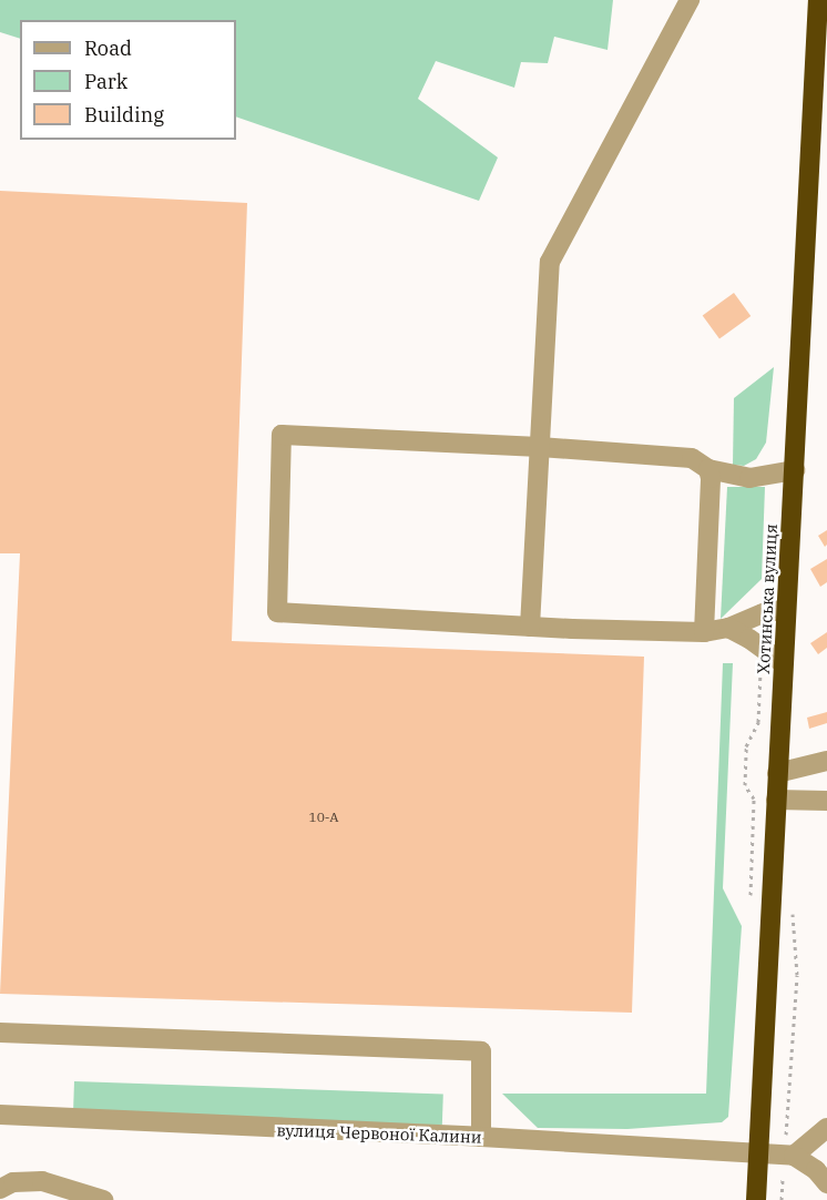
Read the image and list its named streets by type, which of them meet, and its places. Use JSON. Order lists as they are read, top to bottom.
{
  "streets": {
    "highway": ["Хотинська вулиця"],
    "street": ["вулиця Червоної Калини"]
  },
  "crossings": [
    ["Хотинська вулиця", "вулиця Червоної Калини"]
  ],
  "house_numbers": ["10-А"],
  "legend": ["Road", "Park", "Building"]
}
